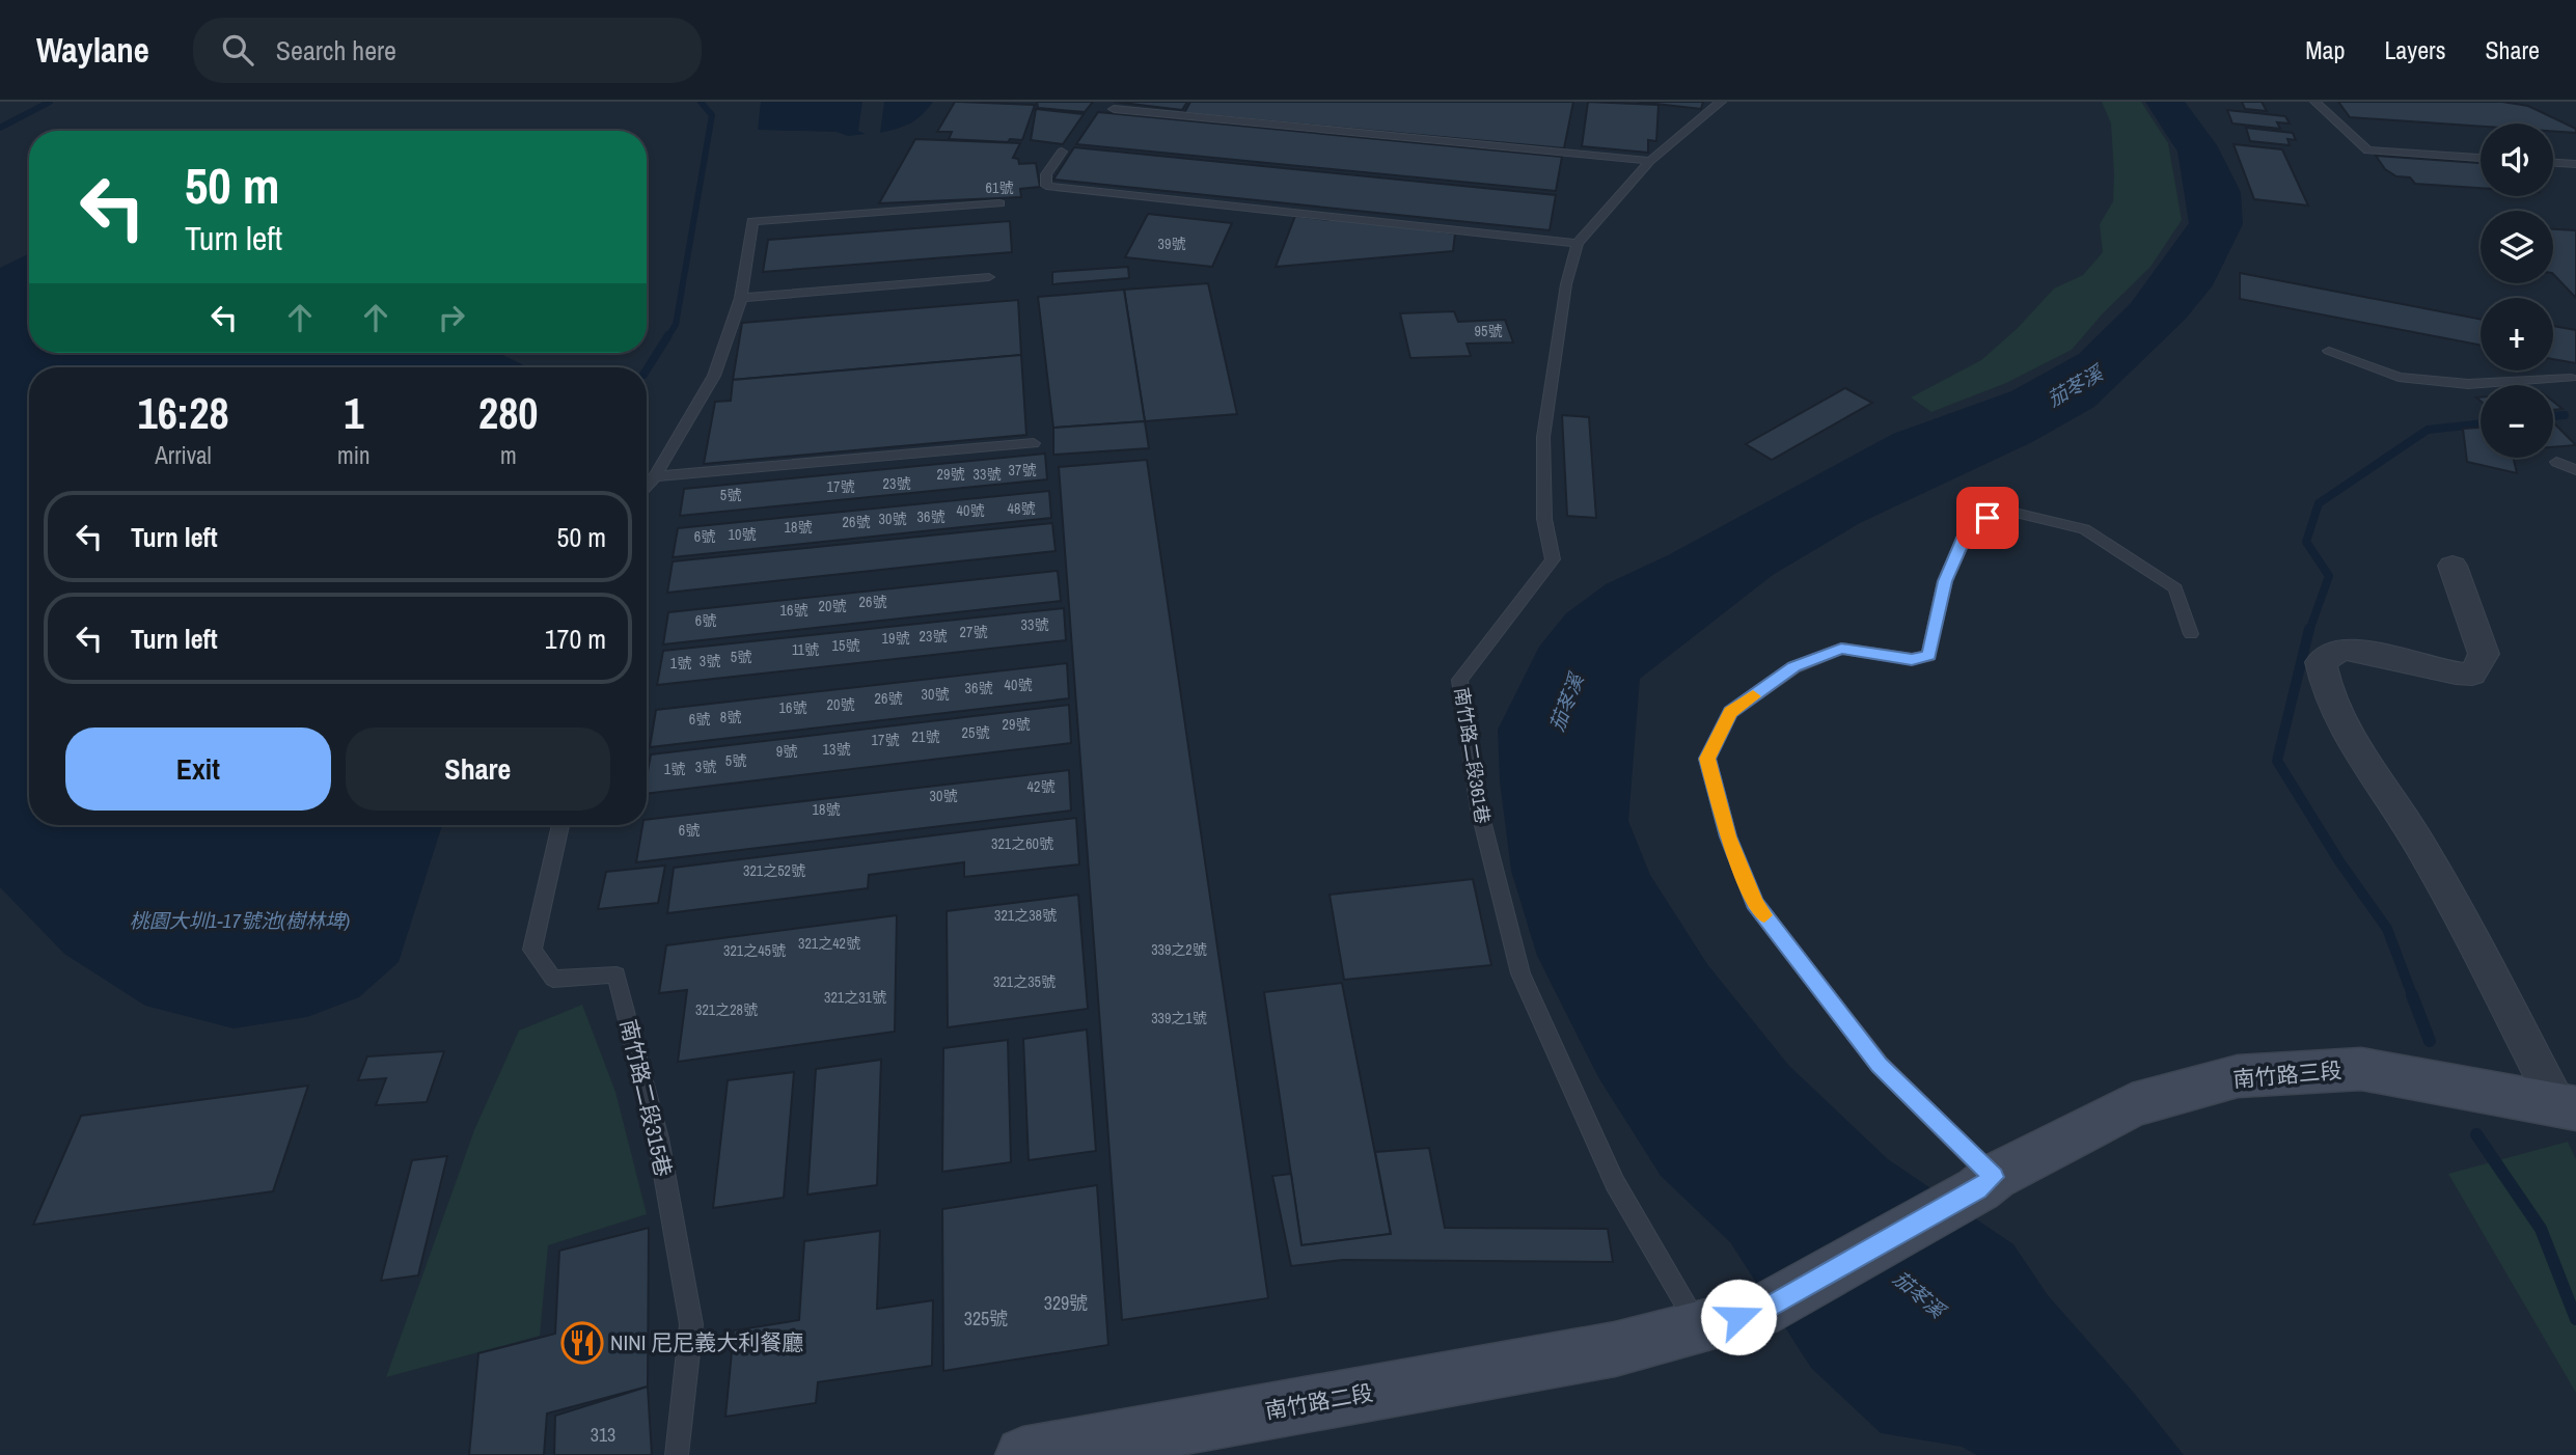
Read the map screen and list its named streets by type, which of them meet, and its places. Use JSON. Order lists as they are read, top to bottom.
{
  "streets": {
    "street": ["南竹路三段", "南竹路二段"],
    "lane": ["南竹路二段361巷", "南竹路二段315巷"]
  },
  "crossings": [
    ["南竹路二段361巷", "南竹路三段"],
    ["南竹路二段361巷", "南竹路二段"],
    ["南竹路三段", "南竹路二段"]
  ],
  "water": ["茄苳溪", "桃園大圳1-17號池(樹林埤)"],
  "places": {
    "restaurant": ["NINI 尼尼義大利餐廳"]
  },
  "house_numbers": [
    "61號",
    "39號",
    "95號",
    "37號",
    "29號",
    "33號",
    "23號",
    "17號",
    "5號",
    "48號",
    "40號",
    "36號",
    "30號",
    "26號",
    "18號",
    "10號",
    "6號",
    "26號",
    "20號",
    "16號",
    "6號",
    "33號",
    "27號",
    "23號",
    "19號",
    "15號",
    "11號",
    "5號",
    "3號",
    "1號",
    "40號",
    "36號",
    "30號",
    "26號",
    "20號",
    "16號",
    "8號",
    "6號",
    "29號",
    "25號",
    "21號",
    "17號",
    "13號",
    "9號",
    "5號",
    "3號",
    "1號",
    "42號",
    "30號",
    "18號",
    "6號",
    "321之60號",
    "321之52號",
    "321之38號",
    "321之42號",
    "339之2號",
    "321之45號",
    "321之35號",
    "321之31號",
    "321之28號",
    "339之1號",
    "329號",
    "325號",
    "313"
  ],
  "page": {
    "header": "Waylane",
    "search": "Search here",
    "nav": ["Map", "Layers", "Share"],
    "map_buttons": ["+", "−"],
    "turn": ["50 m", "Turn left"],
    "eta": [
      "16:28",
      "Arrival",
      "1",
      "min",
      "280",
      "m"
    ],
    "list": [
      {
        "name": "Turn left",
        "value": "50 m"
      },
      {
        "name": "Turn left",
        "value": "170 m"
      }
    ],
    "buttons": ["Exit", "Share"]
  }
}
